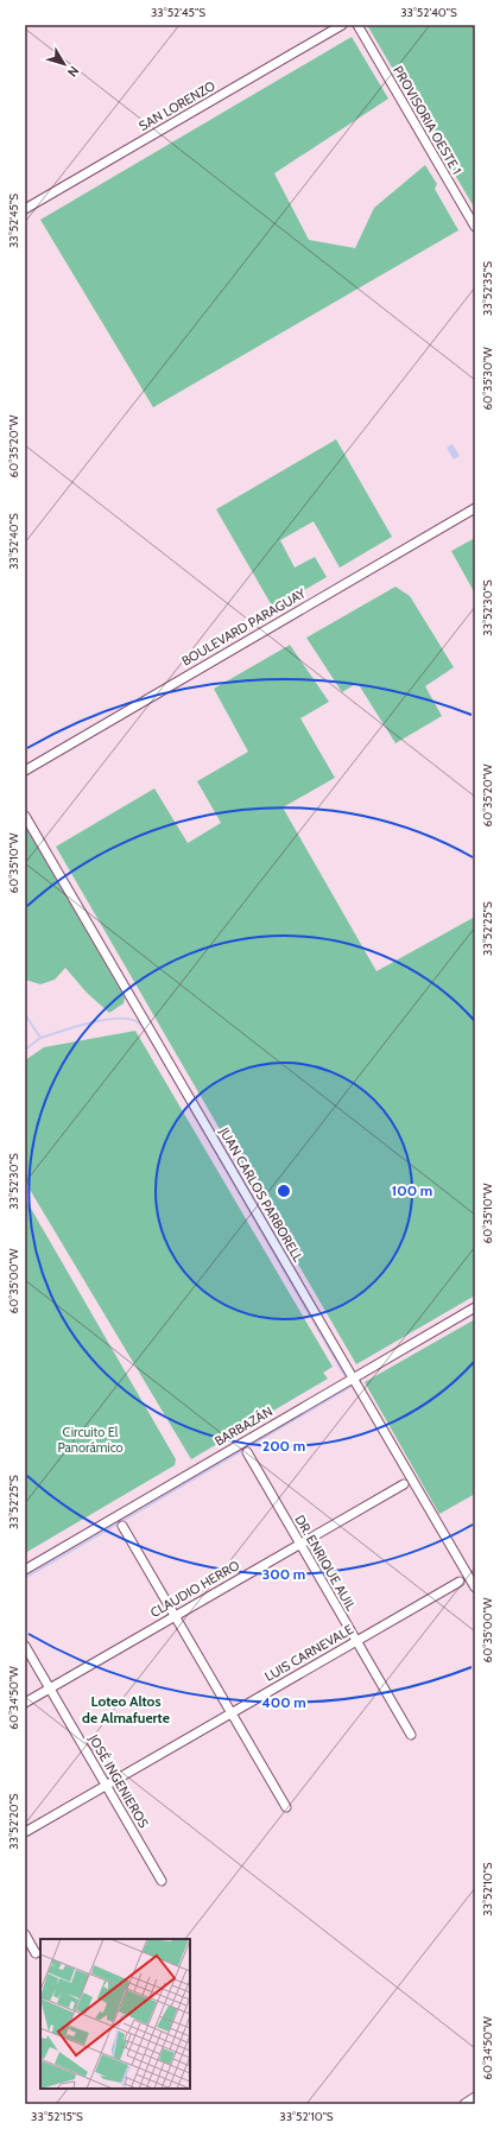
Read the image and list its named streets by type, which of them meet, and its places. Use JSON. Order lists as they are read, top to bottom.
{
  "streets": {
    "street": [
      "SAN LORENZO",
      "PROVISORIA OESTE 1",
      "BOULEVARD PARAGUAY",
      "JUAN CARLOS PARBORELL",
      "BARBAZÁN",
      "DR. ENRIQUE AUIL",
      "CLAUDIO HERRO",
      "LUIS CARNEVALE",
      "JOSÉ INGENIEROS"
    ]
  },
  "crossings": [
    ["JUAN CARLOS PARBORELL", "BARBAZÁN"],
    ["DR. ENRIQUE AUIL", "CLAUDIO HERRO"],
    ["DR. ENRIQUE AUIL", "LUIS CARNEVALE"],
    ["CLAUDIO HERRO", "JOSÉ INGENIEROS"],
    ["LUIS CARNEVALE", "JOSÉ INGENIEROS"]
  ],
  "districts": ["Loteo Altos de Almafuerte"],
  "parks": ["Circuito El Panorámico"],
  "north": "bottom right",
  "coordinates": [
    "33°52'45\"S",
    "33°52'40\"S",
    "33°52'35\"S",
    "60°35'30\"W",
    "60°35'20\"W",
    "33°52'30\"S",
    "60°35'10\"W",
    "33°52'25\"S",
    "60°35'00\"W",
    "60°34'50\"W",
    "33°52'20\"S",
    "33°52'10\"S",
    "33°52'15\"S"
  ],
  "rings": [
    "100 m",
    "200 m",
    "300 m",
    "400 m"
  ]
}
